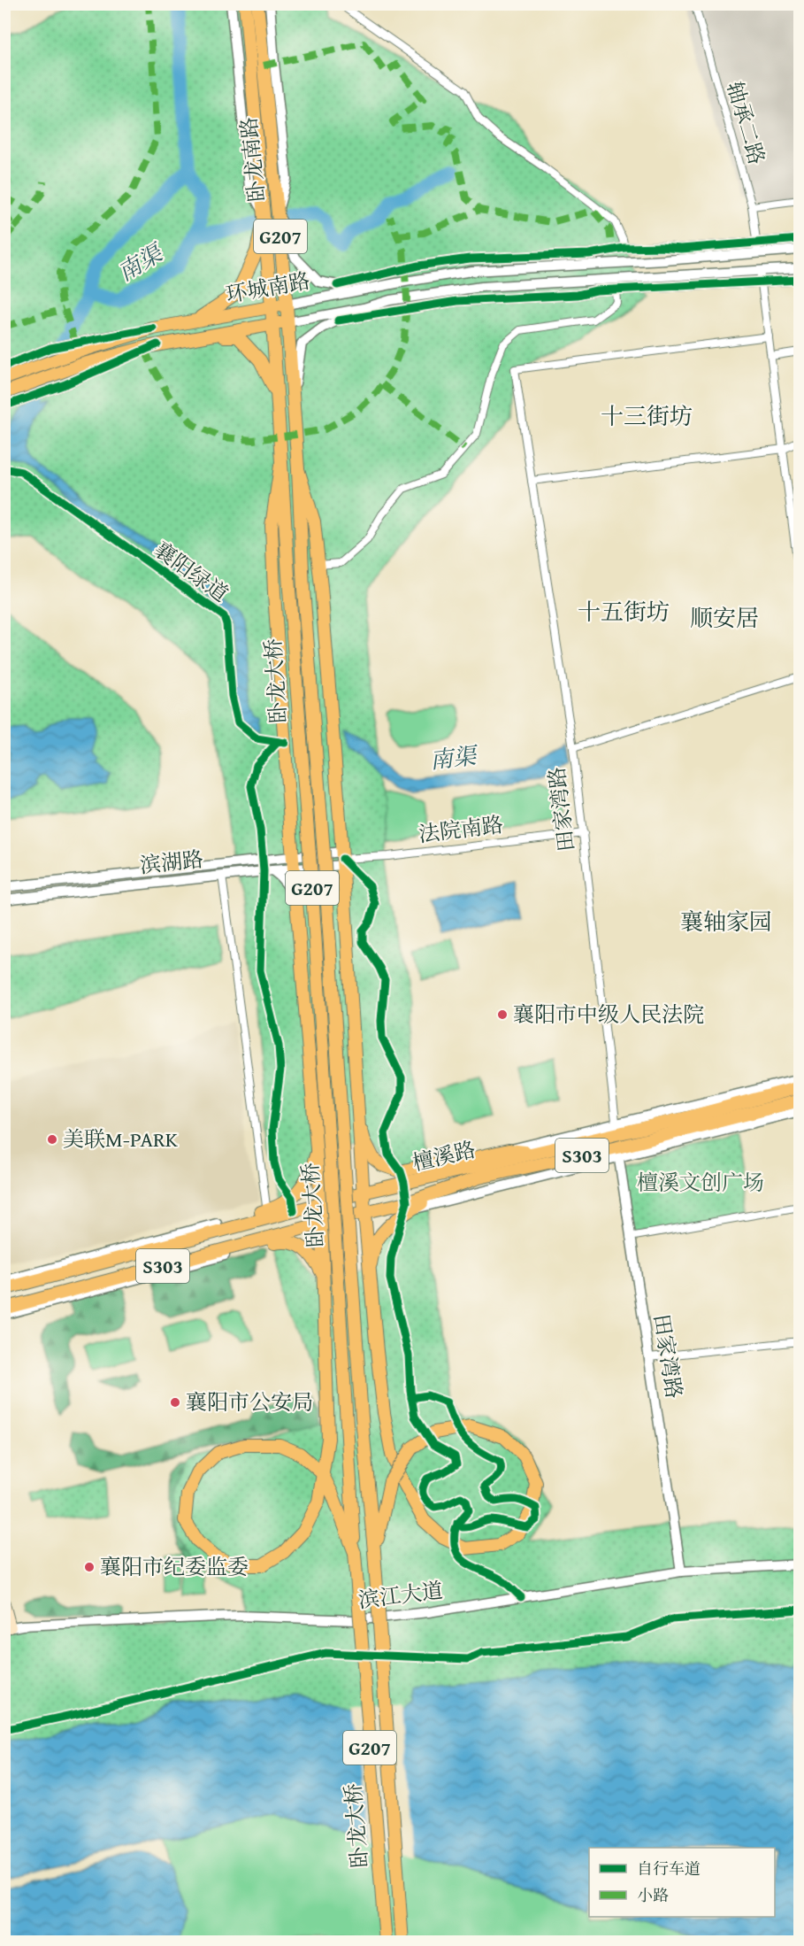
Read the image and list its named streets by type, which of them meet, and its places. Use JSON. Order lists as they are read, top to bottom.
{
  "streets": {
    "main road": [
      "卧龙南路",
      "G207",
      "环城南路",
      "卧龙大桥",
      "S303",
      "檀溪路"
    ],
    "street": [
      "轴承二路",
      "襄阳绿道",
      "田家湾路",
      "法院南路",
      "滨湖路",
      "滨江大道"
    ]
  },
  "crossings": [
    ["轴承二路", "环城南路"],
    ["卧龙南路", "环城南路"],
    ["卧龙南路", "卧龙大桥"],
    ["田家湾路", "法院南路"],
    ["田家湾路", "檀溪路"],
    ["田家湾路", "滨江大道"],
    ["法院南路", "滨湖路"]
  ],
  "districts": [
    "十三街坊",
    "十五街坊",
    "顺安居",
    "襄轴家园"
  ],
  "water": ["南渠"],
  "parks": ["檀溪文创广场"],
  "places": [
    "襄阳市中级人民法院",
    "美联M-PARK",
    "襄阳市公安局",
    "襄阳市纪委监委"
  ],
  "legend": ["自行车道", "小路"]
}
